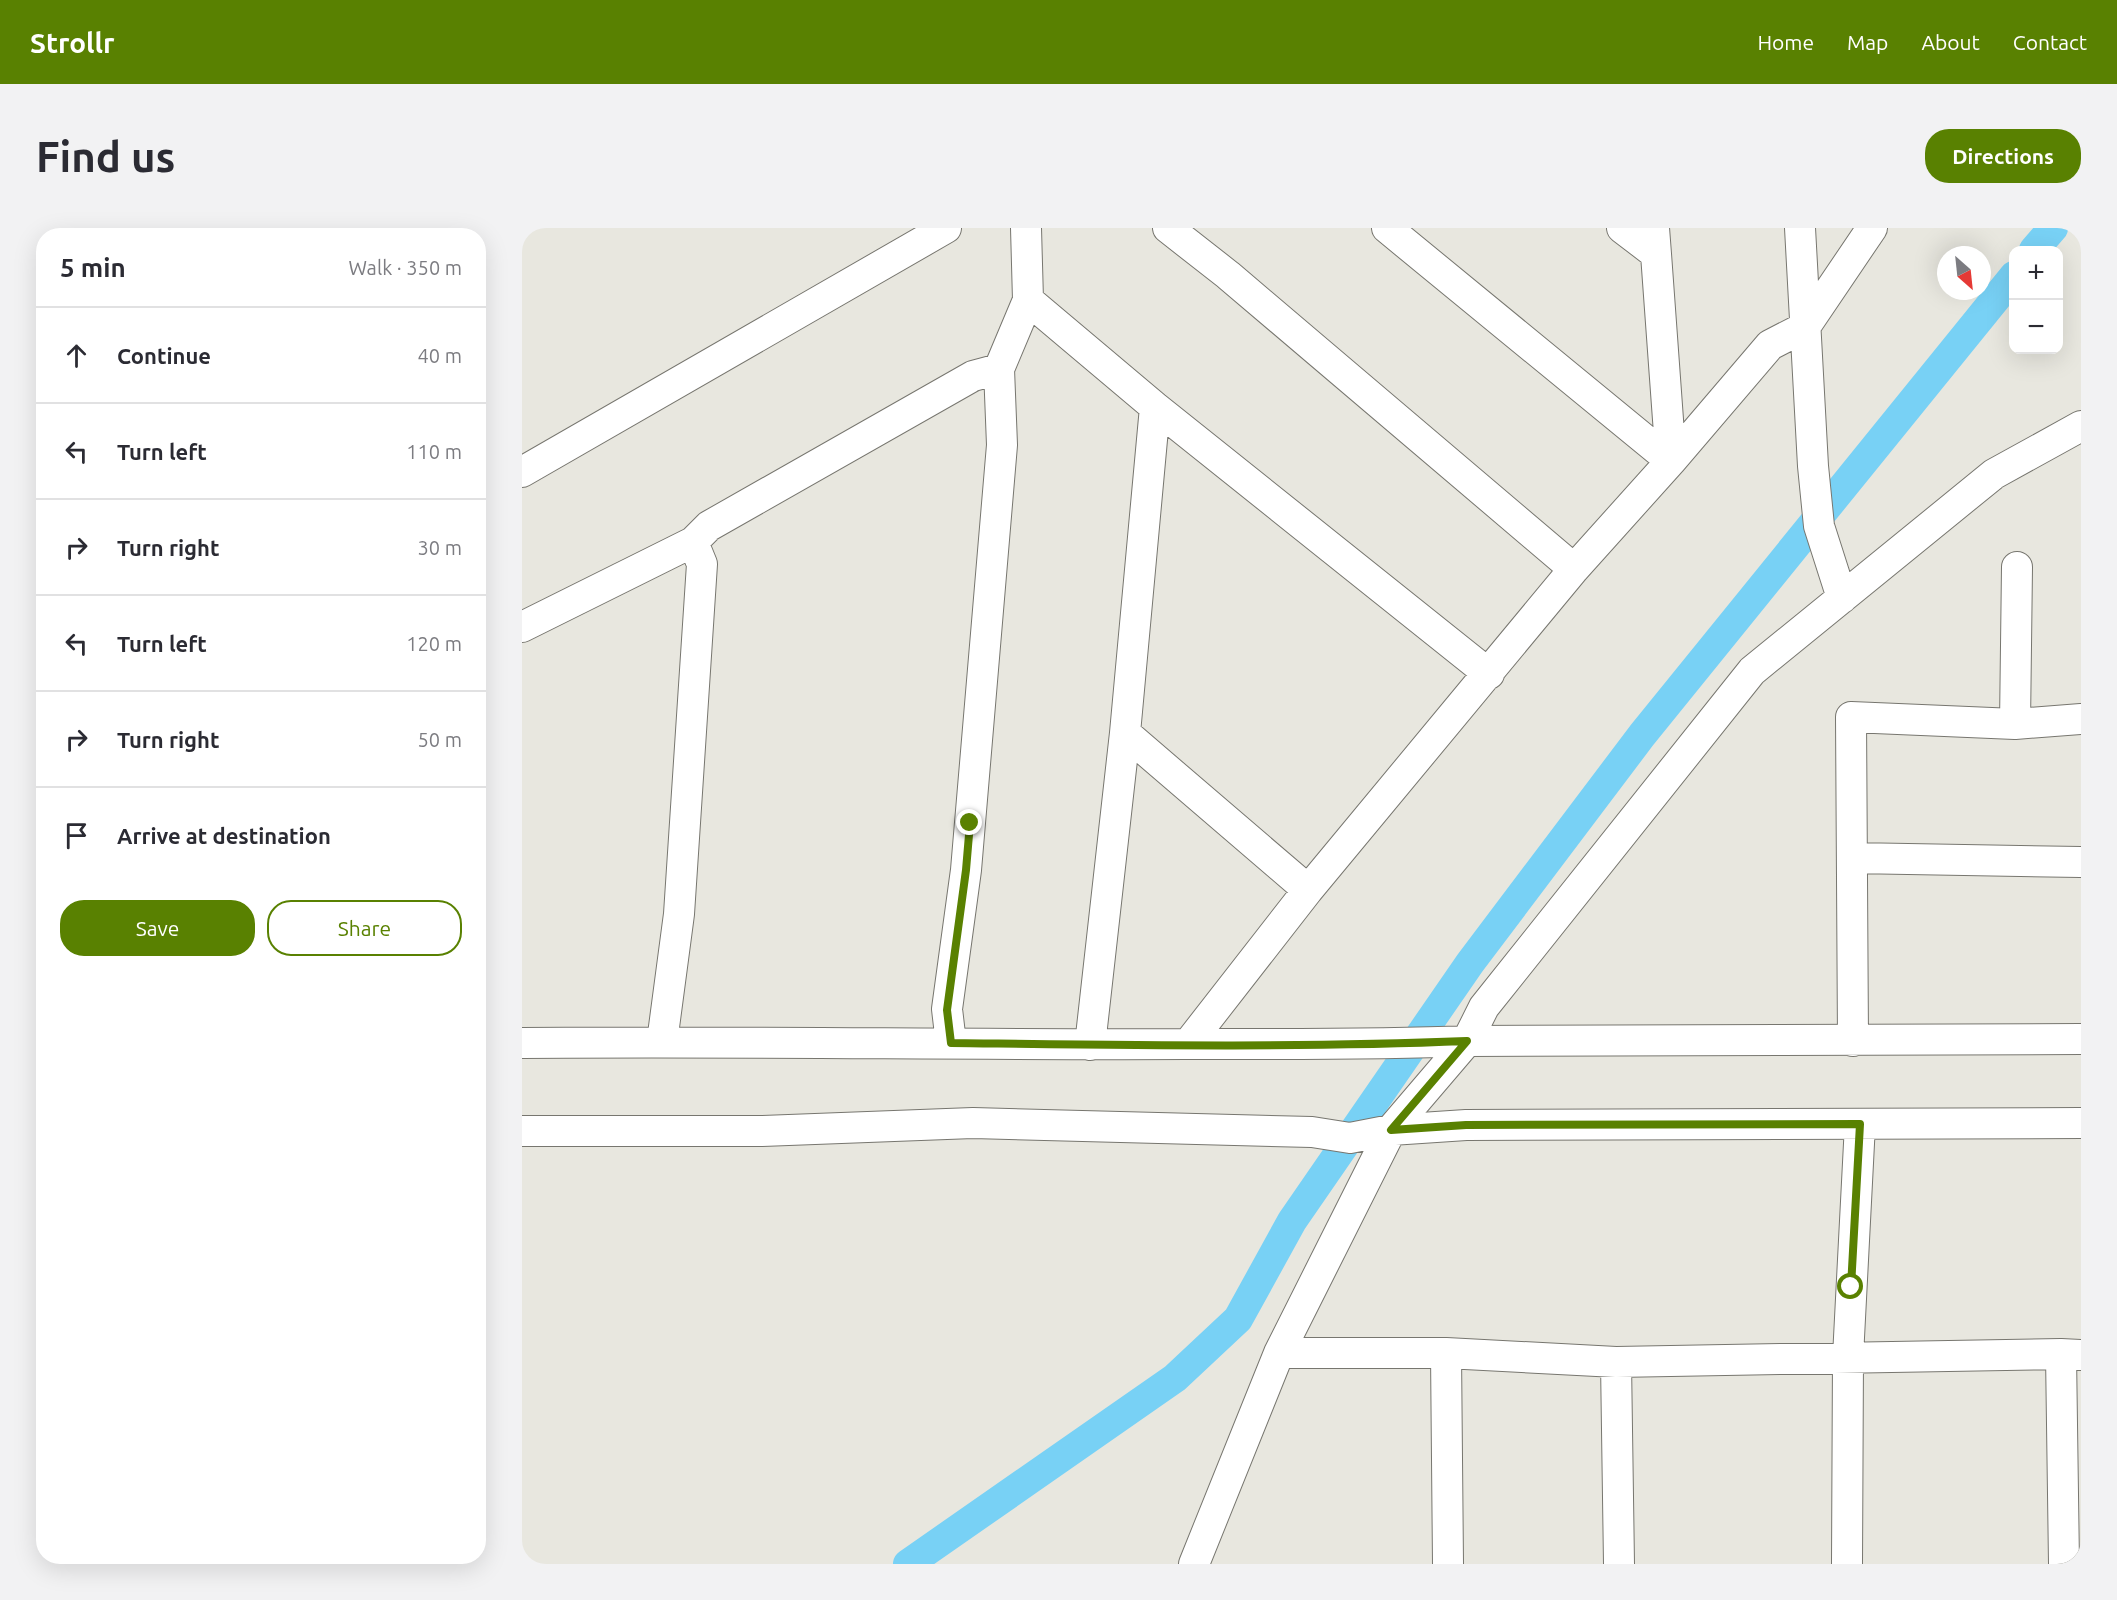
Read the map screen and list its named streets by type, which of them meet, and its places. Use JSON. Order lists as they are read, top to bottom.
{
  "north": "bottom right",
  "page": {
    "header": "Strollr",
    "nav": [
      "Home",
      "Map",
      "About",
      "Contact"
    ],
    "buttons": [
      "Directions",
      ["Save", "Share"]
    ],
    "title": "Find us",
    "heading": ["5 min", "Walk · 350 m"],
    "map_buttons": ["+", "−"],
    "list": [
      ["Continue", "40 m"],
      ["Turn left", "110 m"],
      ["Turn right", "30 m"],
      ["Turn left", "120 m"],
      ["Turn right", "50 m"],
      "Arrive at destination"
    ]
  }
}
